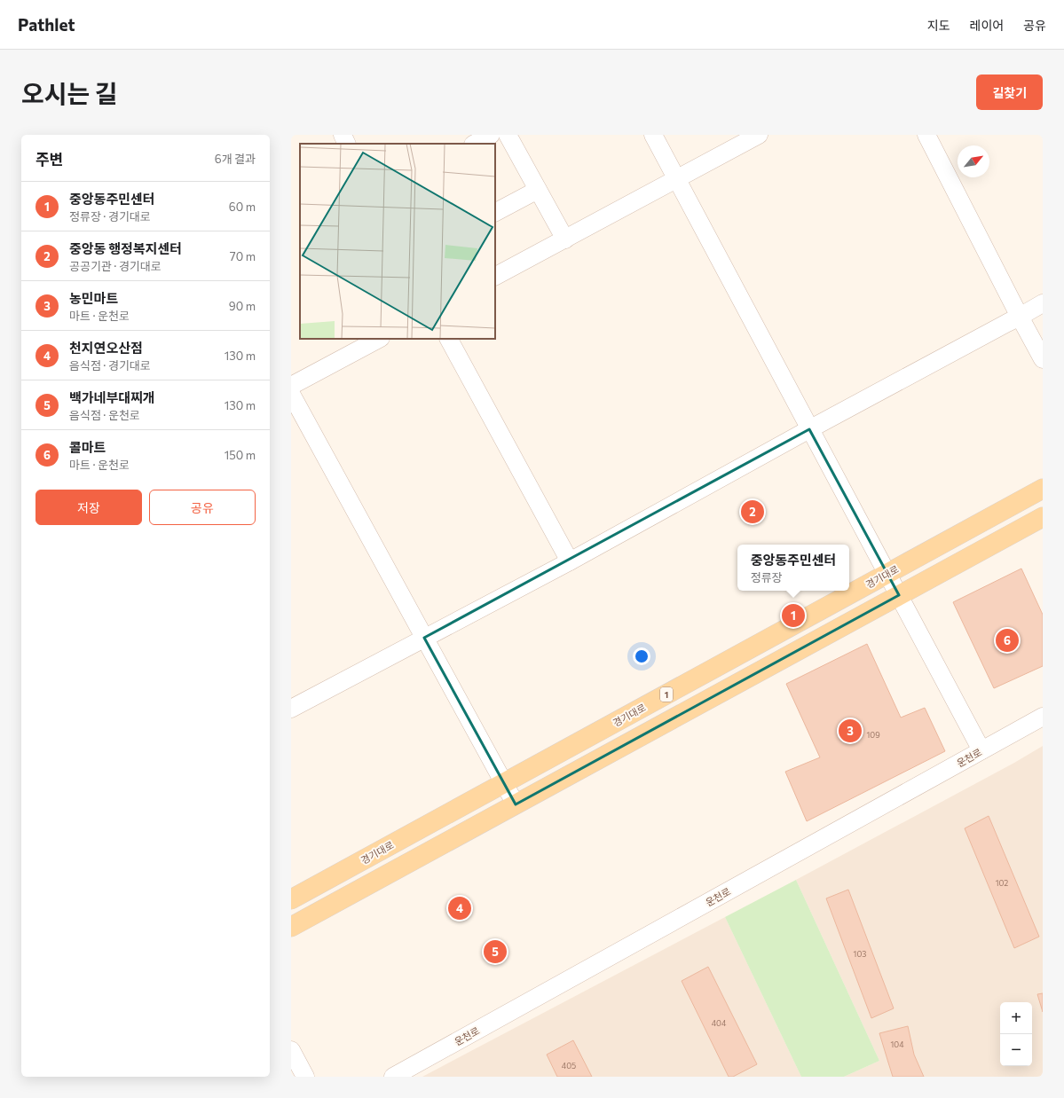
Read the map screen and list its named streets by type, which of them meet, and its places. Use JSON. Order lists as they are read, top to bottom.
{
  "streets": {
    "main road": ["경기대로", "1"],
    "street": ["운천로"]
  },
  "house_numbers": [
    "109",
    "102",
    "103",
    "404",
    "104",
    "405"
  ],
  "north": "top right",
  "page": {
    "header": "Pathlet",
    "nav": ["지도", "레이어", "공유"],
    "title": "오시는 길",
    "buttons": [
      "길찾기",
      ["저장", "공유"]
    ],
    "heading": ["주변", "6개 결과"],
    "list": [
      {
        "mark": "1",
        "name": "중앙동주민센터",
        "note": "정류장 · 경기대로",
        "value": "60 m"
      },
      {
        "mark": "2",
        "name": "중앙동 행정복지센터",
        "note": "공공기관 · 경기대로",
        "value": "70 m"
      },
      {
        "mark": "3",
        "name": "농민마트",
        "note": "마트 · 운천로",
        "value": "90 m"
      },
      {
        "mark": "4",
        "name": "천지연오산점",
        "note": "음식점 · 경기대로",
        "value": "130 m"
      },
      {
        "mark": "5",
        "name": "백가네부대찌개",
        "note": "음식점 · 운천로",
        "value": "130 m"
      },
      {
        "mark": "6",
        "name": "콜마트",
        "note": "마트 · 운천로",
        "value": "150 m"
      }
    ],
    "pins": [
      "2",
      "1",
      "6",
      "3",
      "4",
      "5"
    ],
    "popup": ["중앙동주민센터", "정류장"],
    "map_buttons": ["+", "−"]
  }
}
